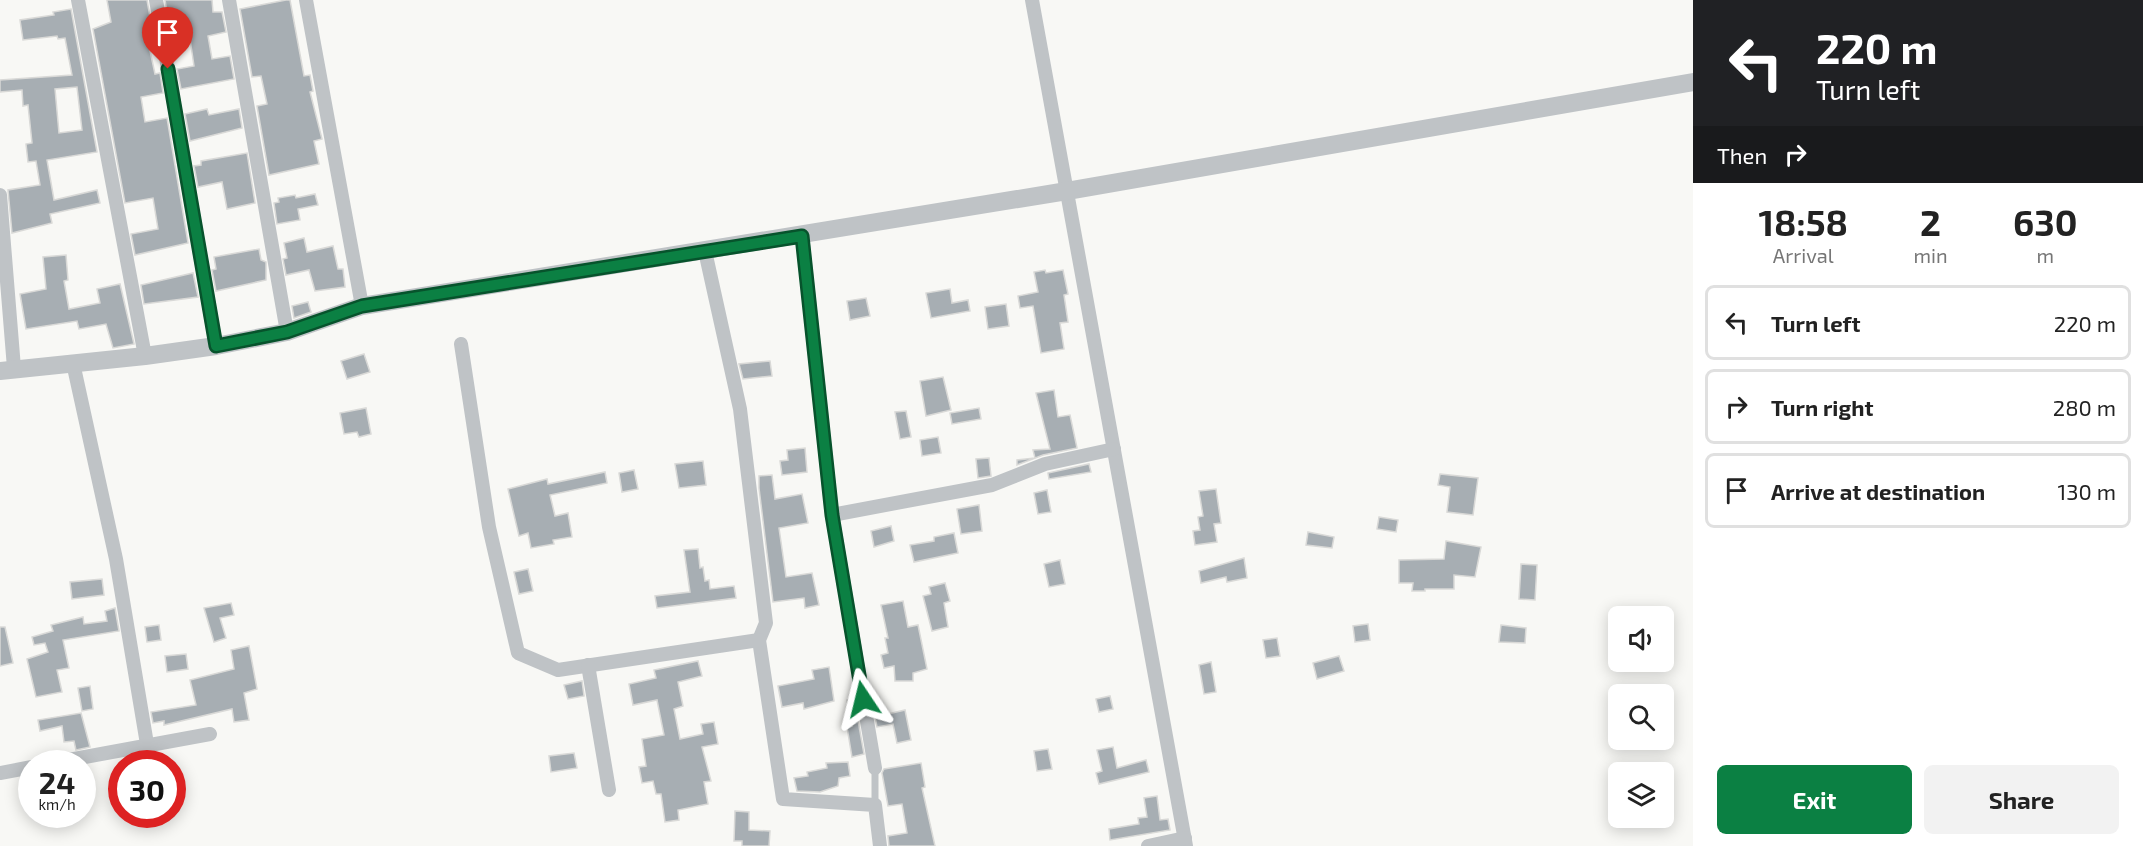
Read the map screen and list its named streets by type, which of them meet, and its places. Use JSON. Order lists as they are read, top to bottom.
{
  "page": {
    "turn": ["220 m", "Turn left"],
    "then": "Then",
    "eta": [
      "18:58",
      "Arrival",
      "2",
      "min",
      "630",
      "m"
    ],
    "list": [
      {
        "name": "Turn left",
        "value": "220 m"
      },
      {
        "name": "Turn right",
        "value": "280 m"
      },
      {
        "name": "Arrive at destination",
        "value": "130 m"
      }
    ],
    "speed": "24 km/h",
    "limit": "30",
    "buttons": ["Exit", "Share"]
  }
}
